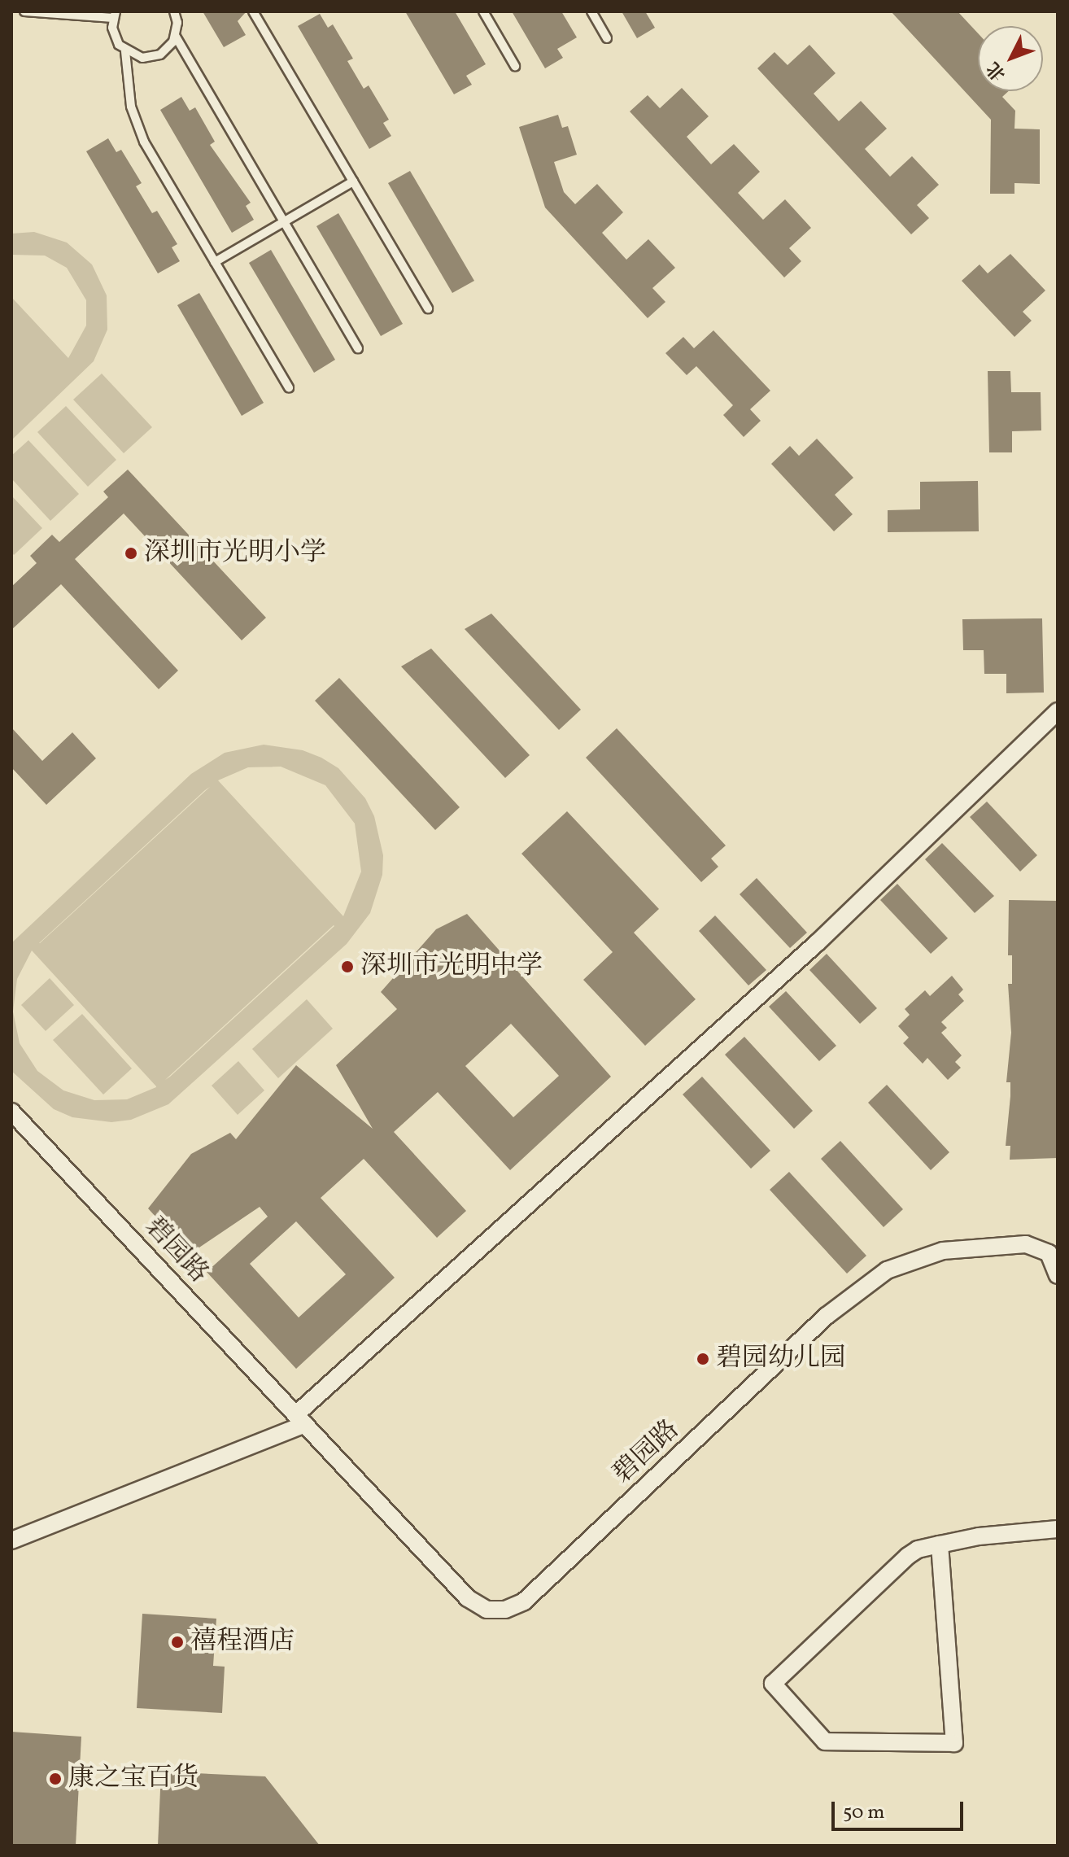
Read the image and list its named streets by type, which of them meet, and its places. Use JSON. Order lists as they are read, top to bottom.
{
  "streets": {
    "street": ["碧园路"]
  },
  "places": [
    "深圳市光明小学",
    "深圳市光明中学",
    "碧园幼儿园",
    "禧程酒店",
    "康之宝百货"
  ],
  "scale_bar": "50 m",
  "north": "bottom left"
}
